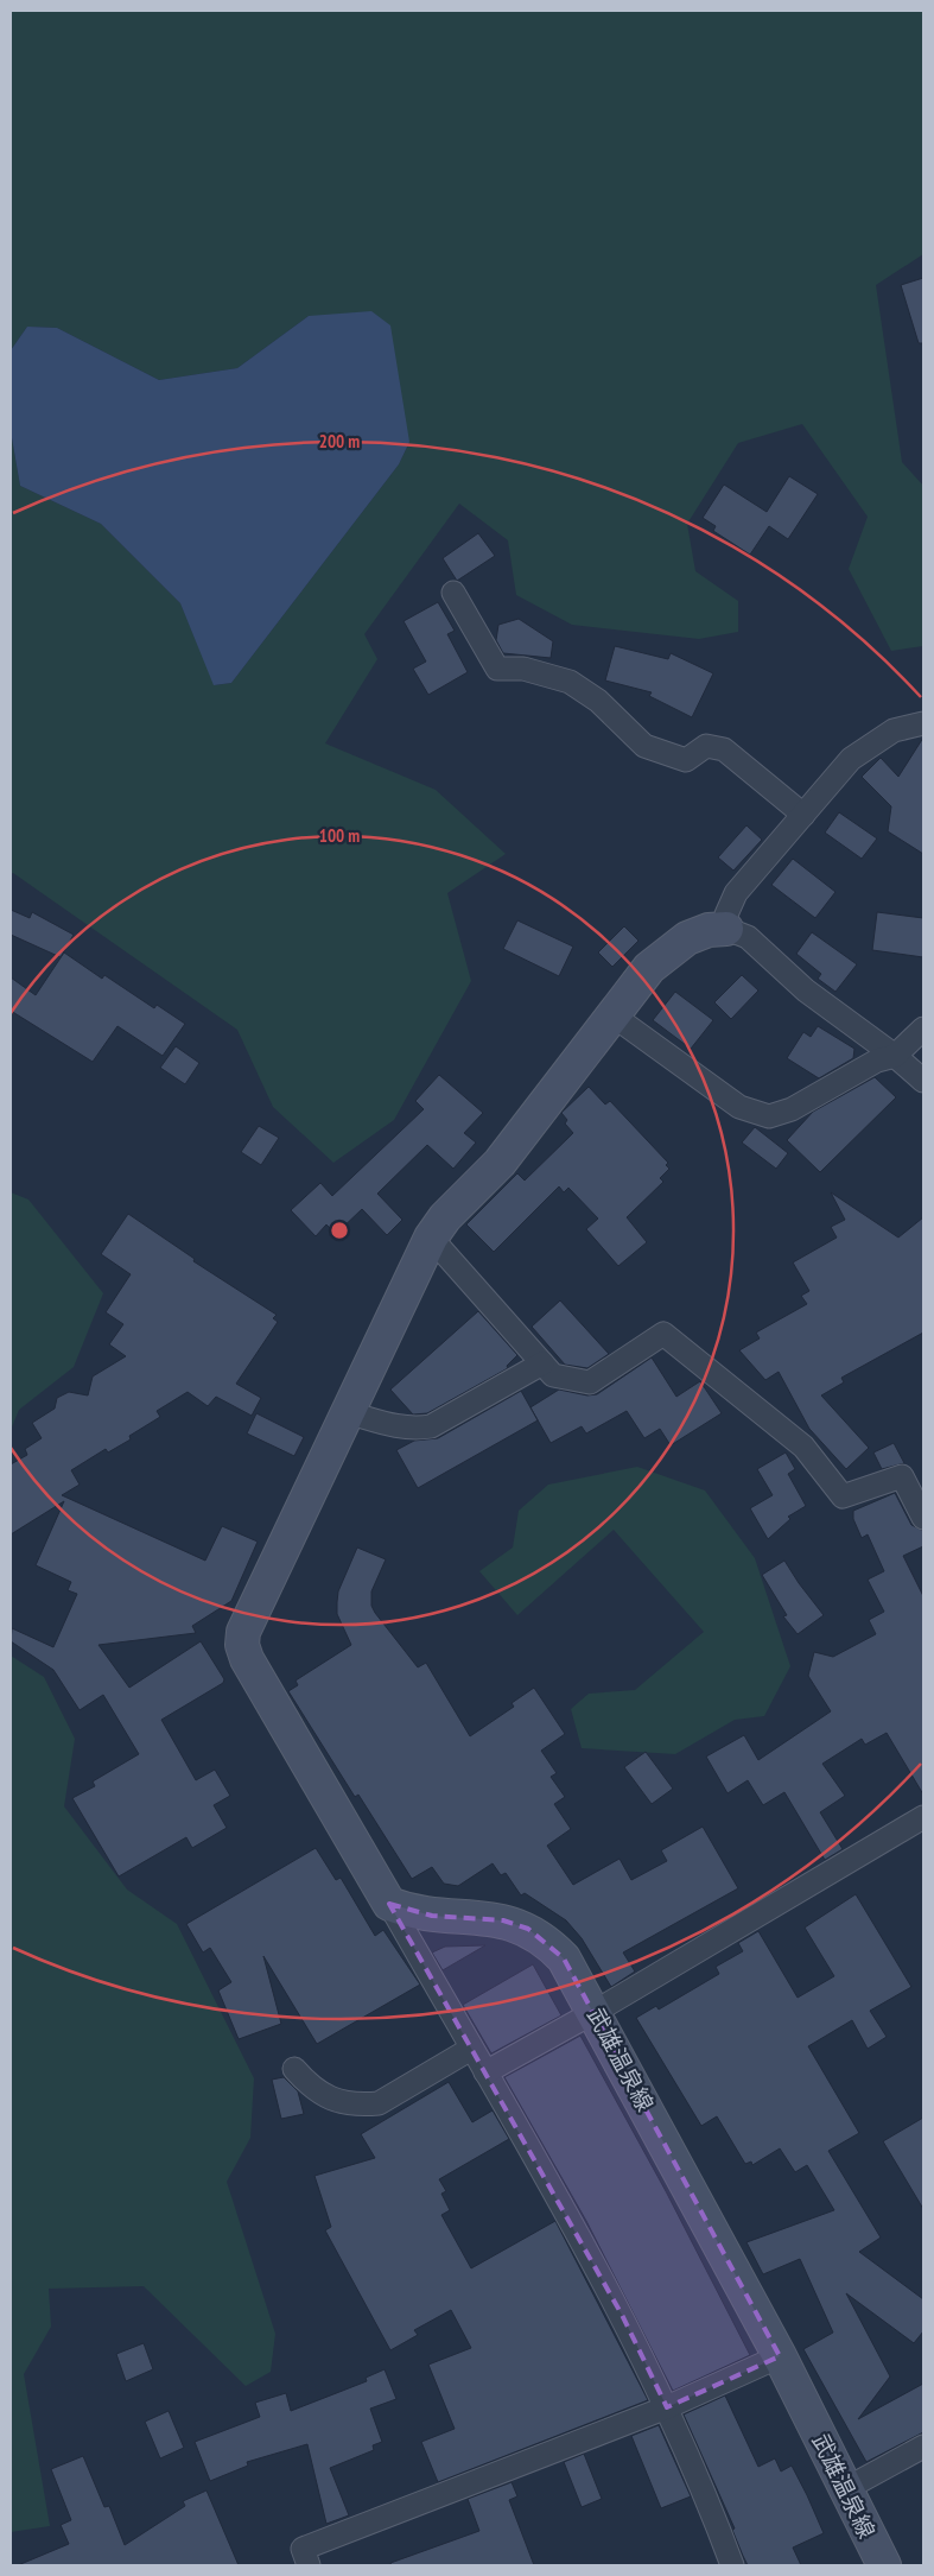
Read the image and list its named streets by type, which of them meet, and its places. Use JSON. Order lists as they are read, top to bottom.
{
  "streets": {
    "main road": ["武雄温泉線"]
  },
  "rings": ["200 m", "100 m"]
}
